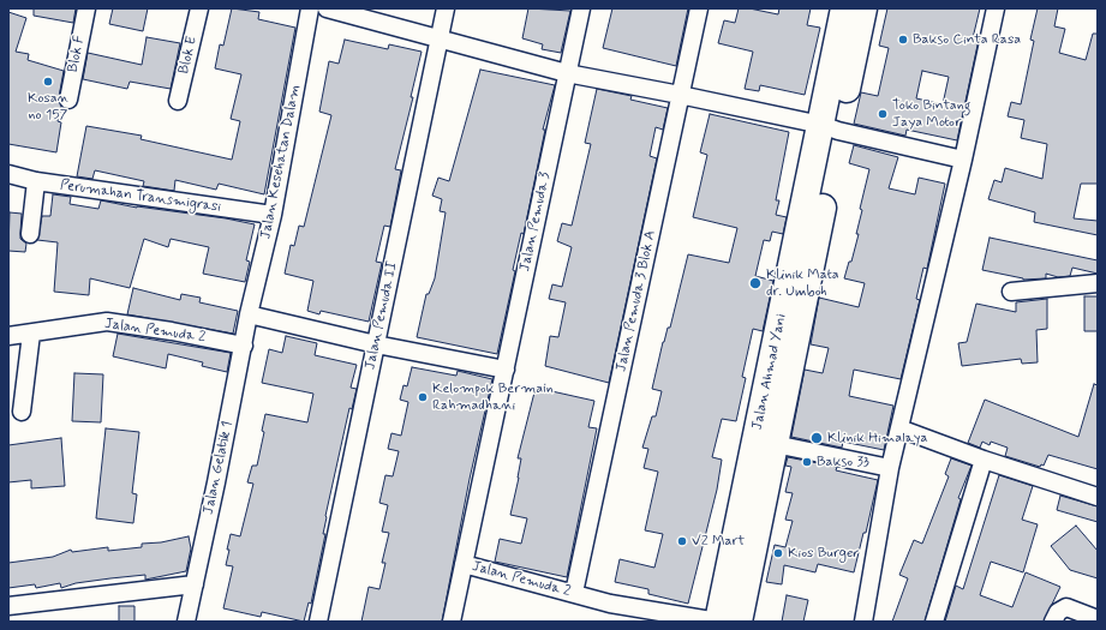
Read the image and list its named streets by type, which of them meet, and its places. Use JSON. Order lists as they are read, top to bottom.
{
  "streets": {
    "main road": ["Jalan Ahmad Yani"],
    "street": [
      "Blok F",
      "Blok E",
      "Jalan Kesehatan Dalam",
      "Perumahan Transmigrasi",
      "Jalan Pemuda 3",
      "Jalan Pemuda 3 Blok A",
      "Jalan Pemuda II",
      "Jalan Pemuda 2",
      "Jalan Gelatik 1"
    ]
  },
  "crossings": [
    ["Jalan Kesehatan Dalam", "Perumahan Transmigrasi"],
    ["Jalan Kesehatan Dalam", "Jalan Gelatik 1"],
    ["Jalan Pemuda 3", "Jalan Pemuda 2"],
    ["Jalan Pemuda 3 Blok A", "Jalan Pemuda 2"],
    ["Jalan Pemuda 2", "Jalan Ahmad Yani"],
    ["Jalan Pemuda 2", "Jalan Gelatik 1"]
  ],
  "places": [
    "Bakso Cinta Rasa",
    "Kosan no 157",
    "Toko Bintang Jaya Motor",
    "Klinik Mata dr. Umboh",
    "Kelompok Bermain Rahmadhani",
    "Klinik Himalaya",
    "Bakso 33",
    "V2 Mart",
    "Kios Burger"
  ]
}
